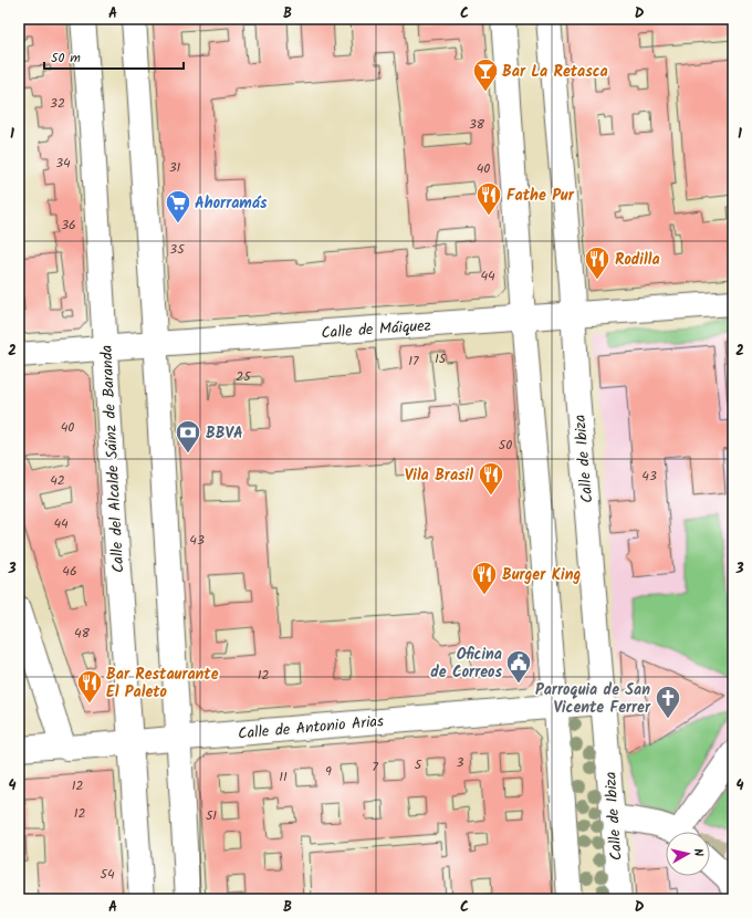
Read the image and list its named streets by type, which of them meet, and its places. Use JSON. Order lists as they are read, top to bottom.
{
  "streets": {
    "street": [
      "Calle de Máiquez",
      "Calle del Alcalde Sáinz de Baranda",
      "Calle de Ibiza",
      "Calle de Antonio Arias"
    ]
  },
  "crossings": [
    ["Calle de Máiquez", "Calle del Alcalde Sáinz de Baranda"],
    ["Calle de Máiquez", "Calle de Ibiza"],
    ["Calle del Alcalde Sáinz de Baranda", "Calle de Antonio Arias"],
    ["Calle de Ibiza", "Calle de Antonio Arias"]
  ],
  "places": {
    "bar": ["Bar La Retasca"],
    "restaurant": [
      "Fathe Pur",
      "Rodilla",
      "Vila Brasil",
      "Burger King",
      "Bar Restaurante El Paleto"
    ],
    "supermarket": ["Ahorramás"],
    "bank": ["BBVA"],
    "public building": ["Oficina de Correos"],
    "church": ["Parroquia de San Vicente Ferrer"]
  },
  "house_numbers": [
    "32",
    "38",
    "34",
    "31",
    "40",
    "36",
    "35",
    "44",
    "15",
    "17",
    "25",
    "40",
    "50",
    "43",
    "42",
    "44",
    "43",
    "46",
    "48",
    "12",
    "3",
    "5",
    "7",
    "9",
    "11",
    "12",
    "12",
    "51",
    "54"
  ],
  "scale_bar": "50 m",
  "north": "right",
  "grid": {
    "columns": [
      "A",
      "B",
      "C",
      "D"
    ],
    "rows": [
      "1",
      "2",
      "3",
      "4"
    ]
  }
}
